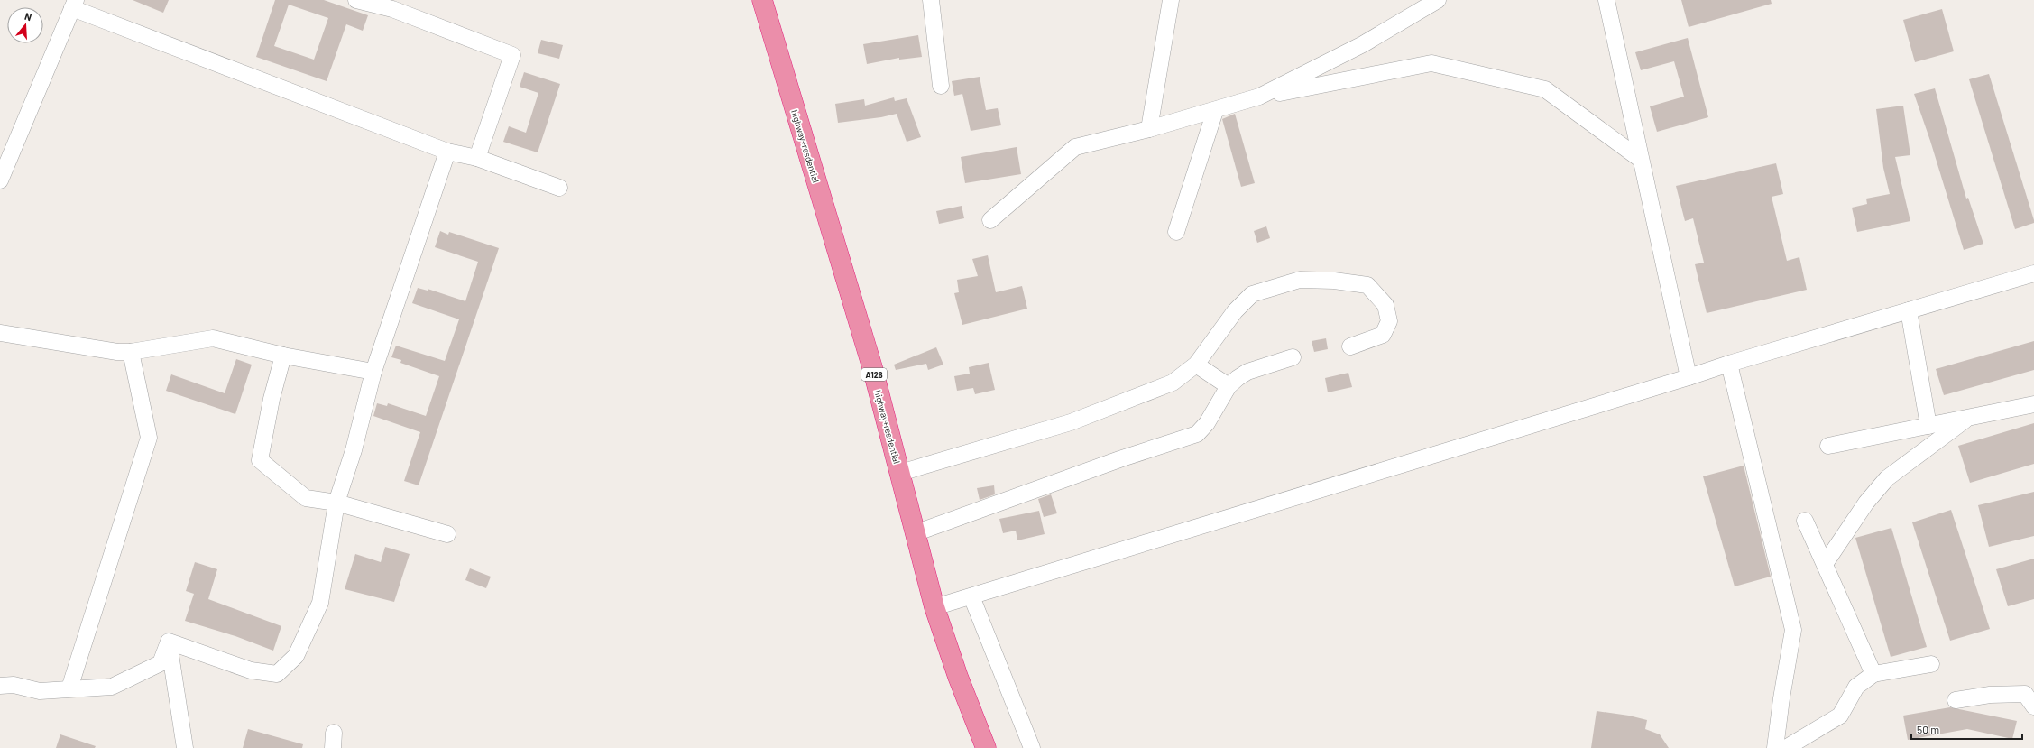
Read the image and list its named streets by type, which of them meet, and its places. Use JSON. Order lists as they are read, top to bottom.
{
  "streets": {
    "highway": ["highway+resdential", "A126"]
  },
  "scale_bar": "50 m",
  "north": "top"
}
